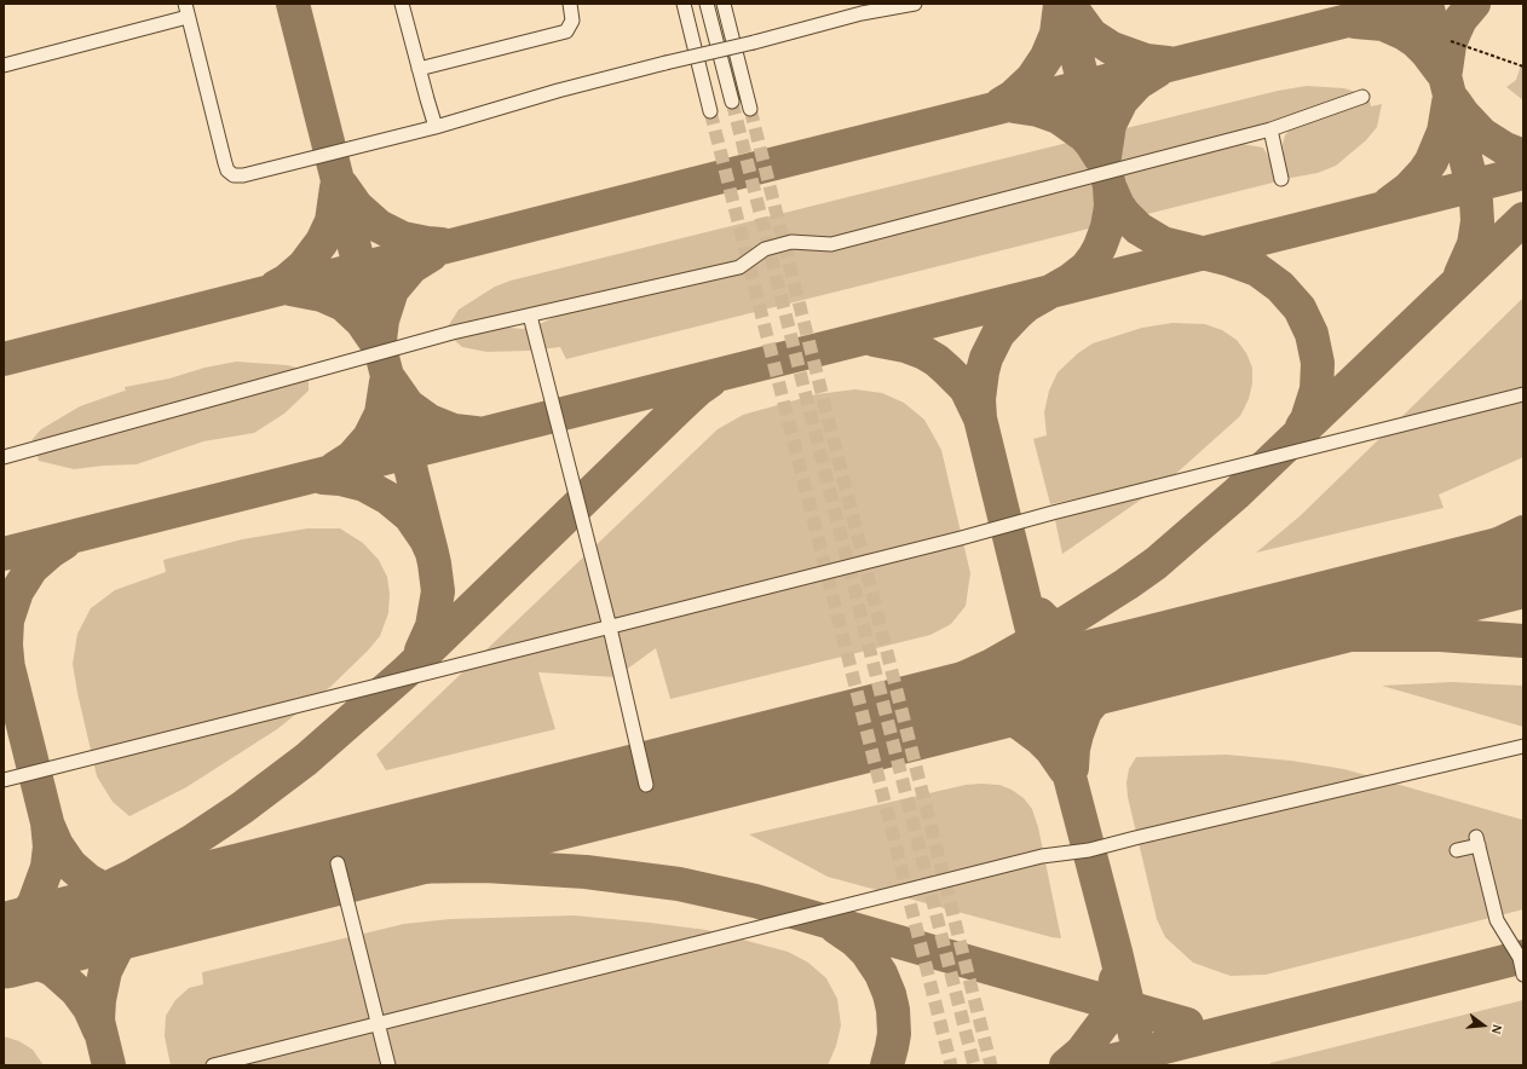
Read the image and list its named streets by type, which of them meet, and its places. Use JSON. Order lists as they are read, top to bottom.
{
  "north": "right"
}
